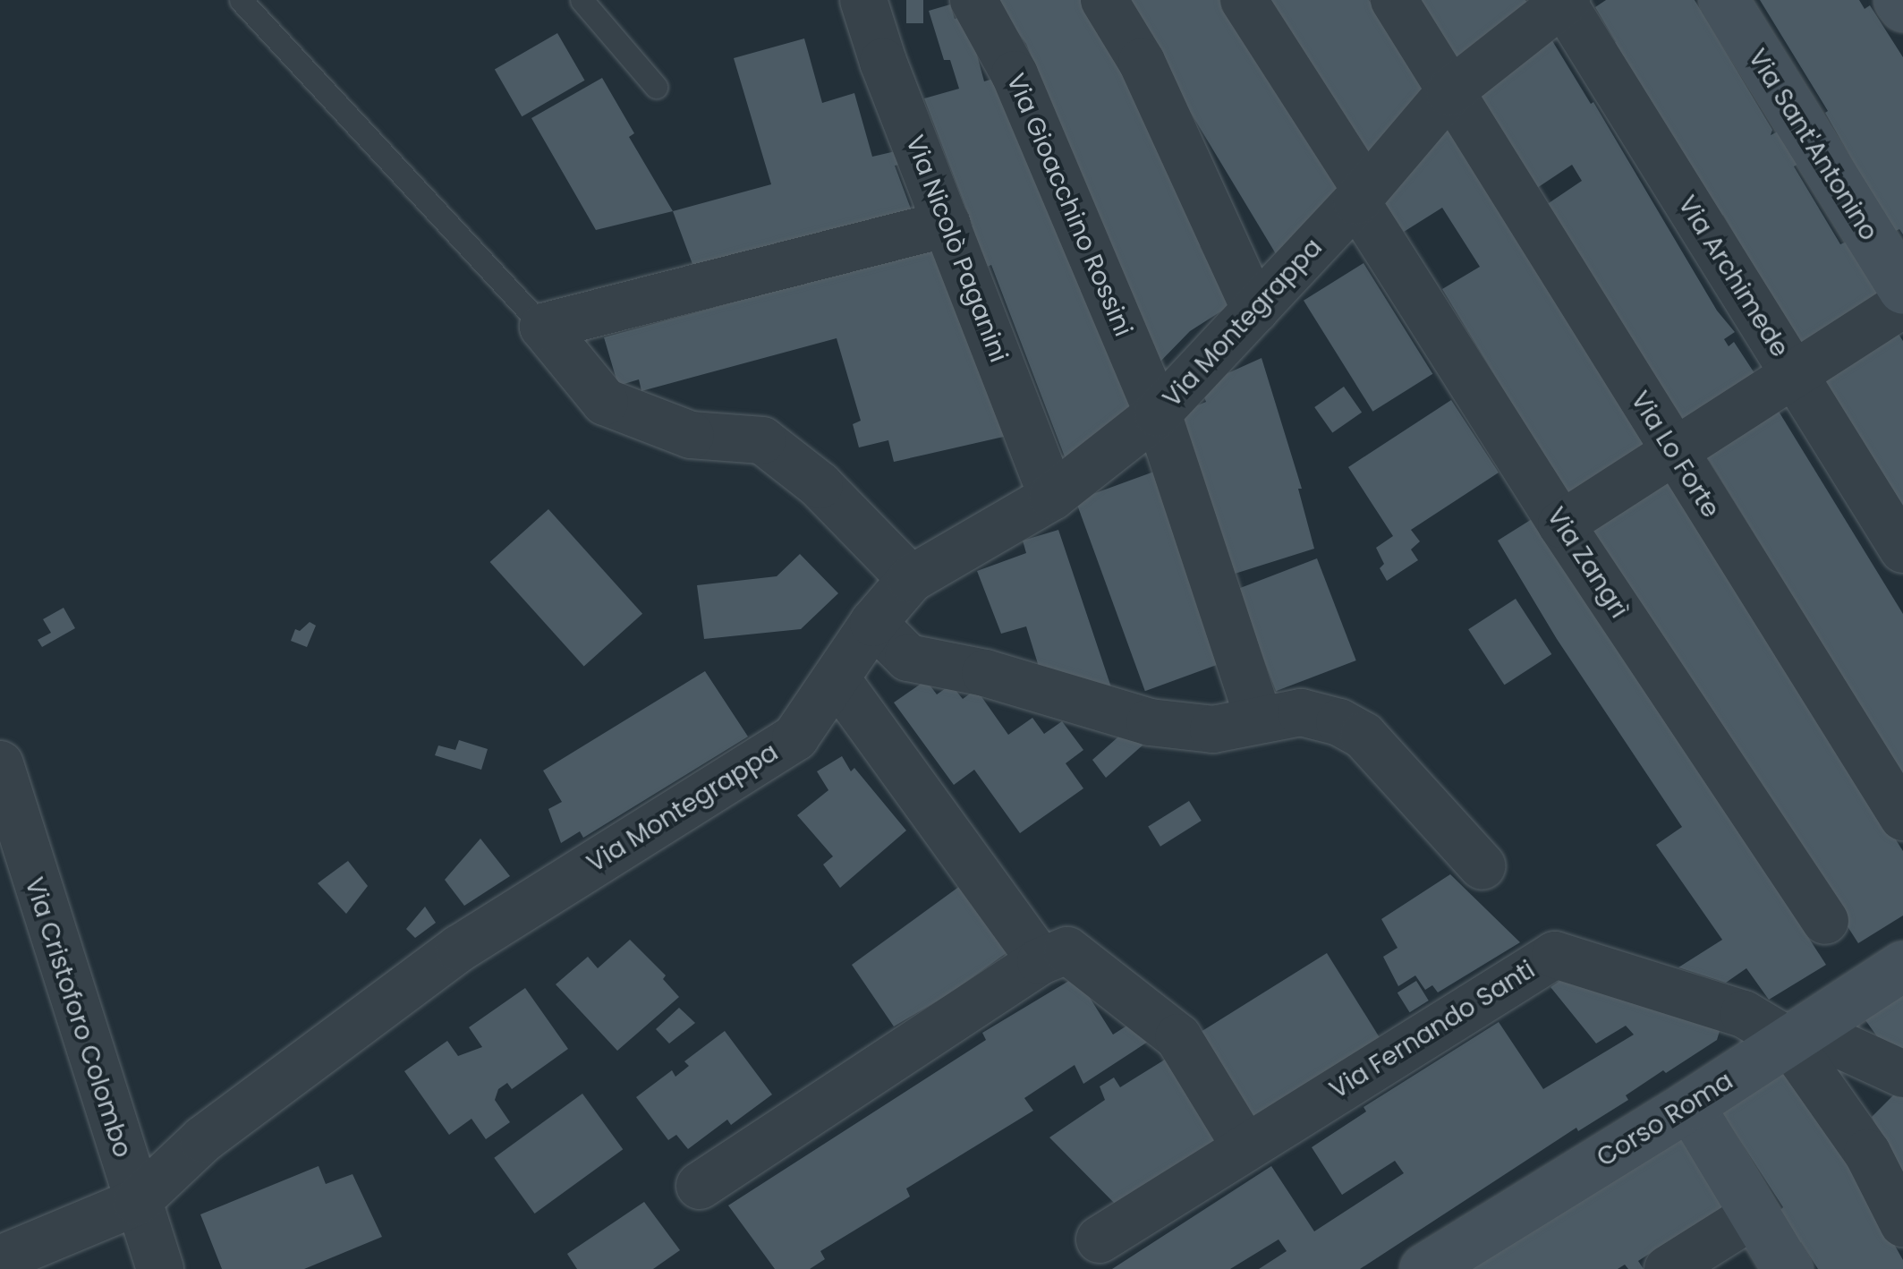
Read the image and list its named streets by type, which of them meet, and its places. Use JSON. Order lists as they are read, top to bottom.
{
  "streets": {
    "street": [
      "Via Sant'Antonino",
      "Via Gioacchino Rossini",
      "Via Nicolò Paganini",
      "Via Archimede",
      "Via Montegrappa",
      "Via Lo Forte",
      "Via Zangrì",
      "Via Cristoforo Colombo",
      "Via Fernando Santi",
      "Corso Roma"
    ]
  },
  "crossings": [
    ["Via Gioacchino Rossini", "Via Montegrappa"],
    ["Via Nicolò Paganini", "Via Montegrappa"],
    ["Via Archimede", "Via Montegrappa"],
    ["Via Montegrappa", "Via Lo Forte"],
    ["Via Montegrappa", "Via Zangrì"],
    ["Via Montegrappa", "Via Cristoforo Colombo"],
    ["Via Fernando Santi", "Corso Roma"]
  ]
}
